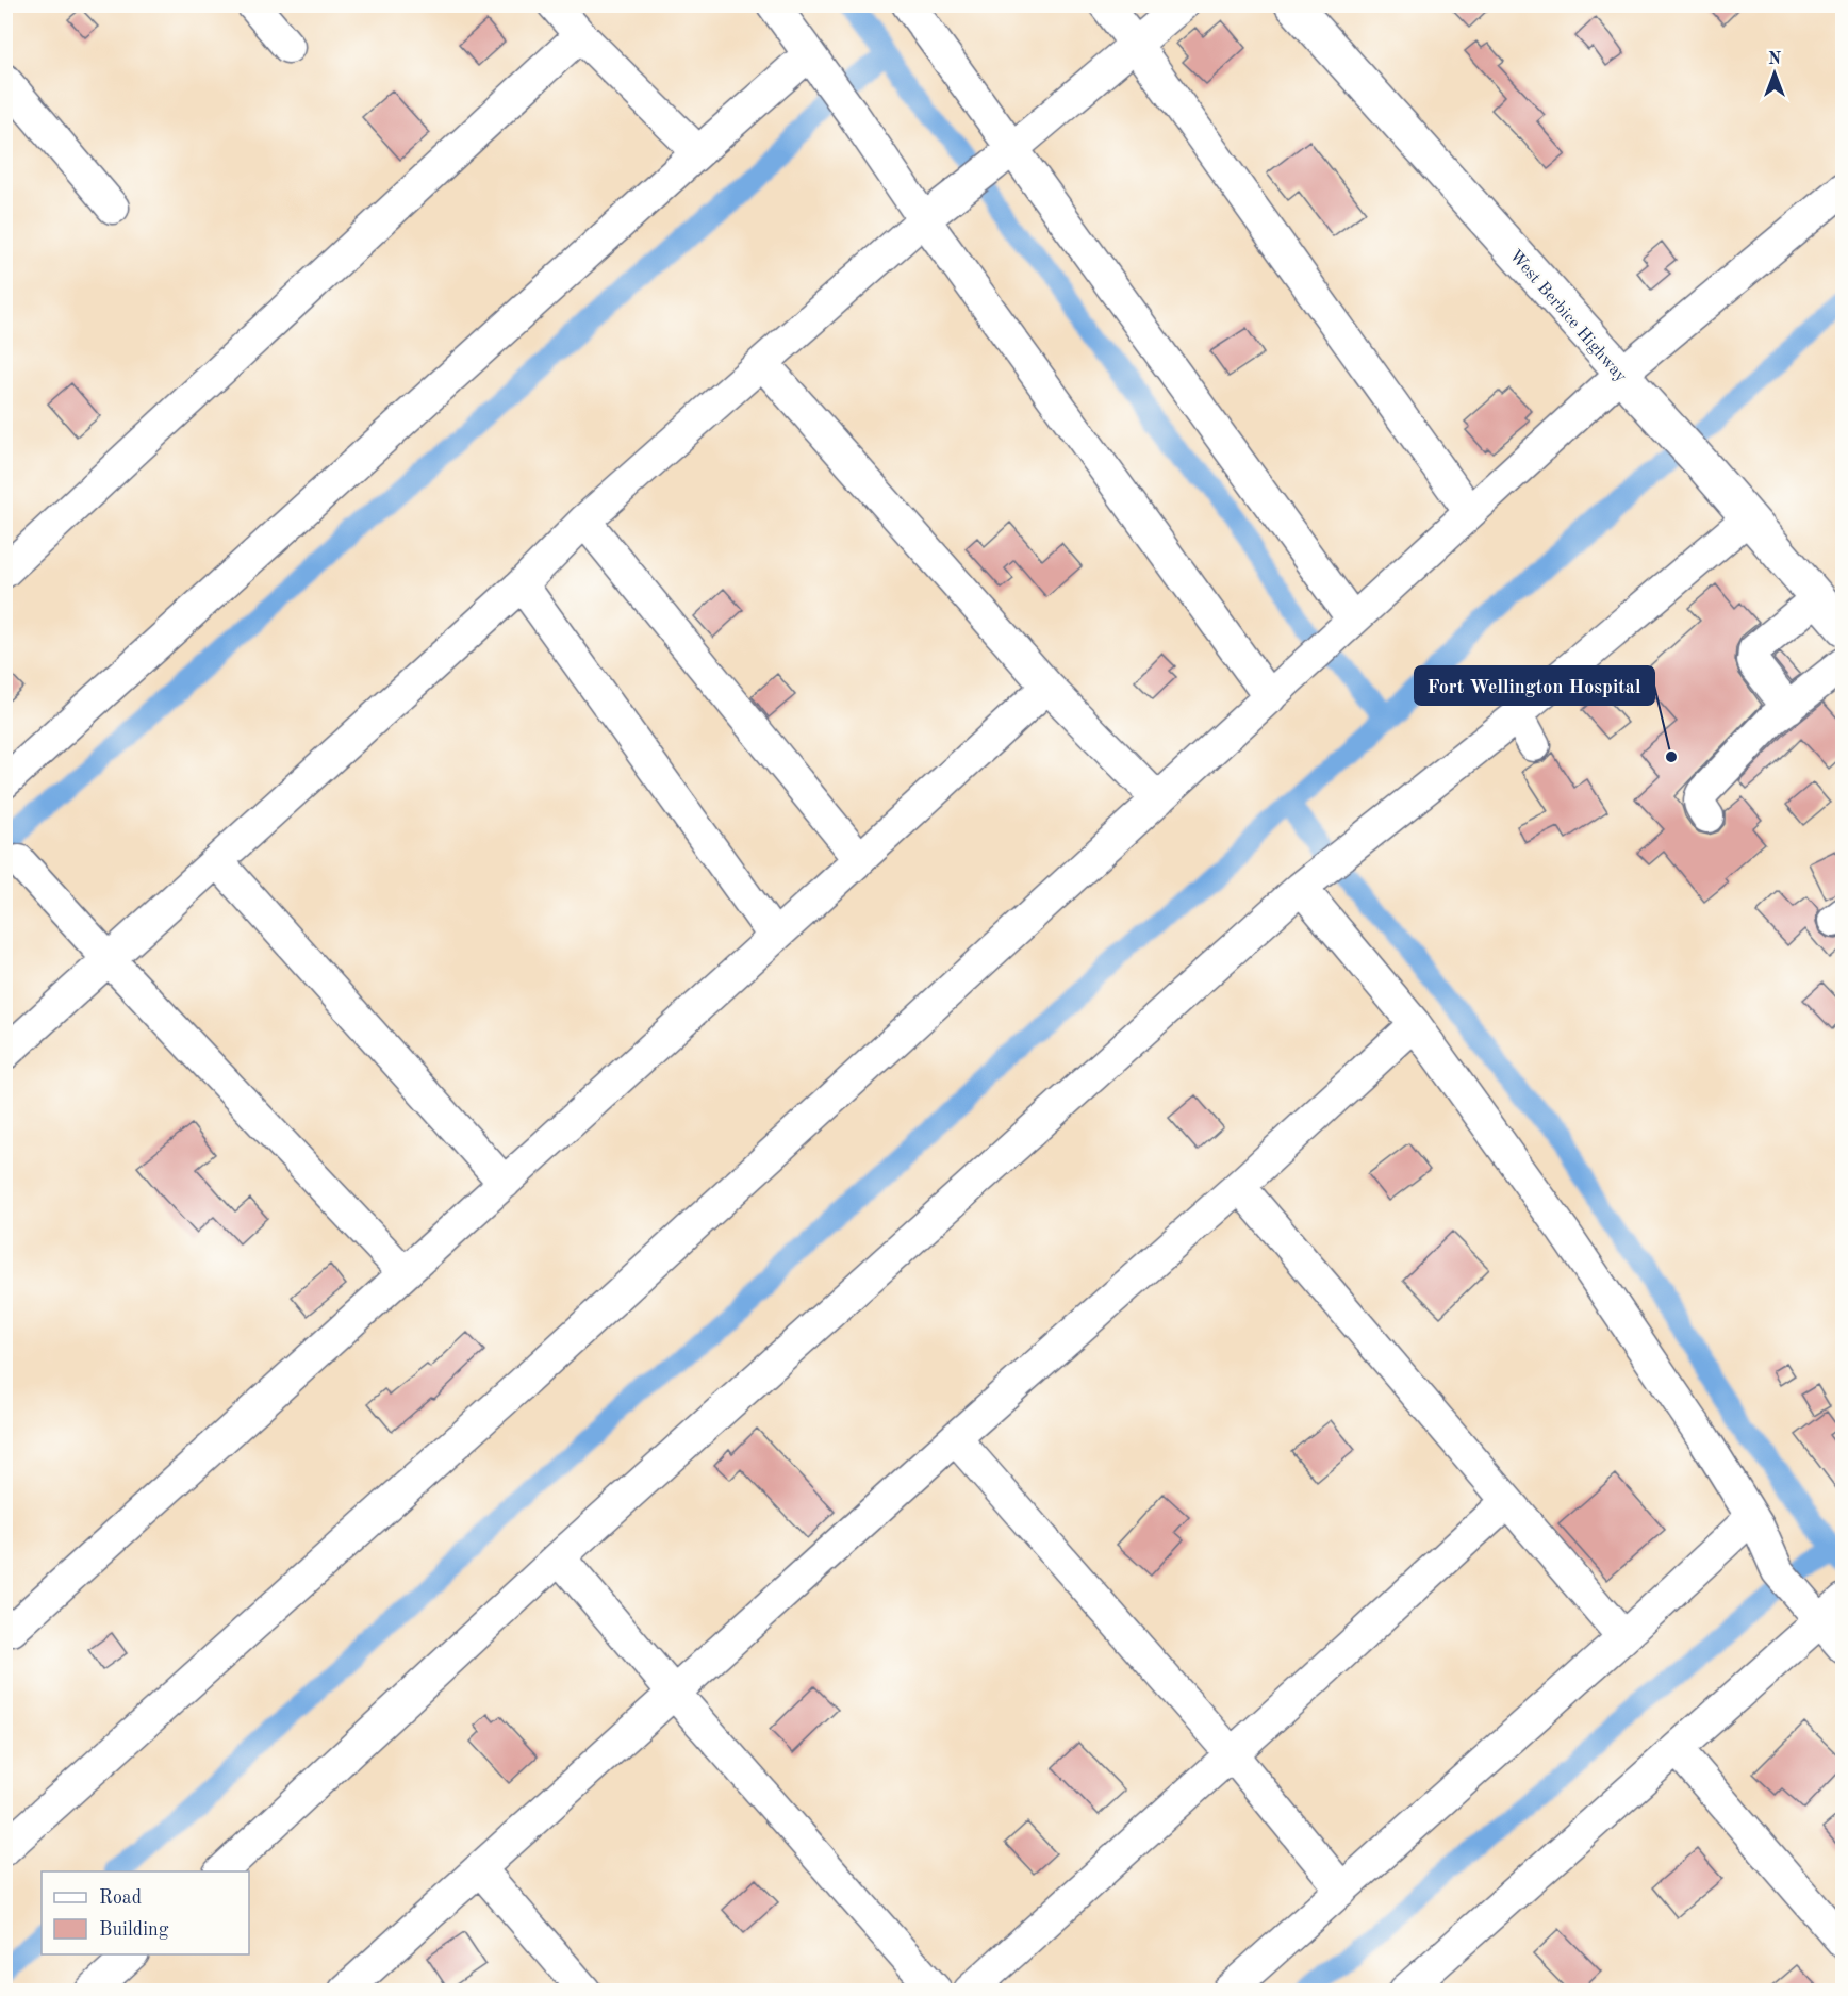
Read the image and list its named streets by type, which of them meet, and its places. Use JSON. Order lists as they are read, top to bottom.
{
  "streets": {
    "main road": ["West Berbice Highway"]
  },
  "places": ["Fort Wellington Hospital"],
  "legend": ["Road", "Building"],
  "north": "top"
}
